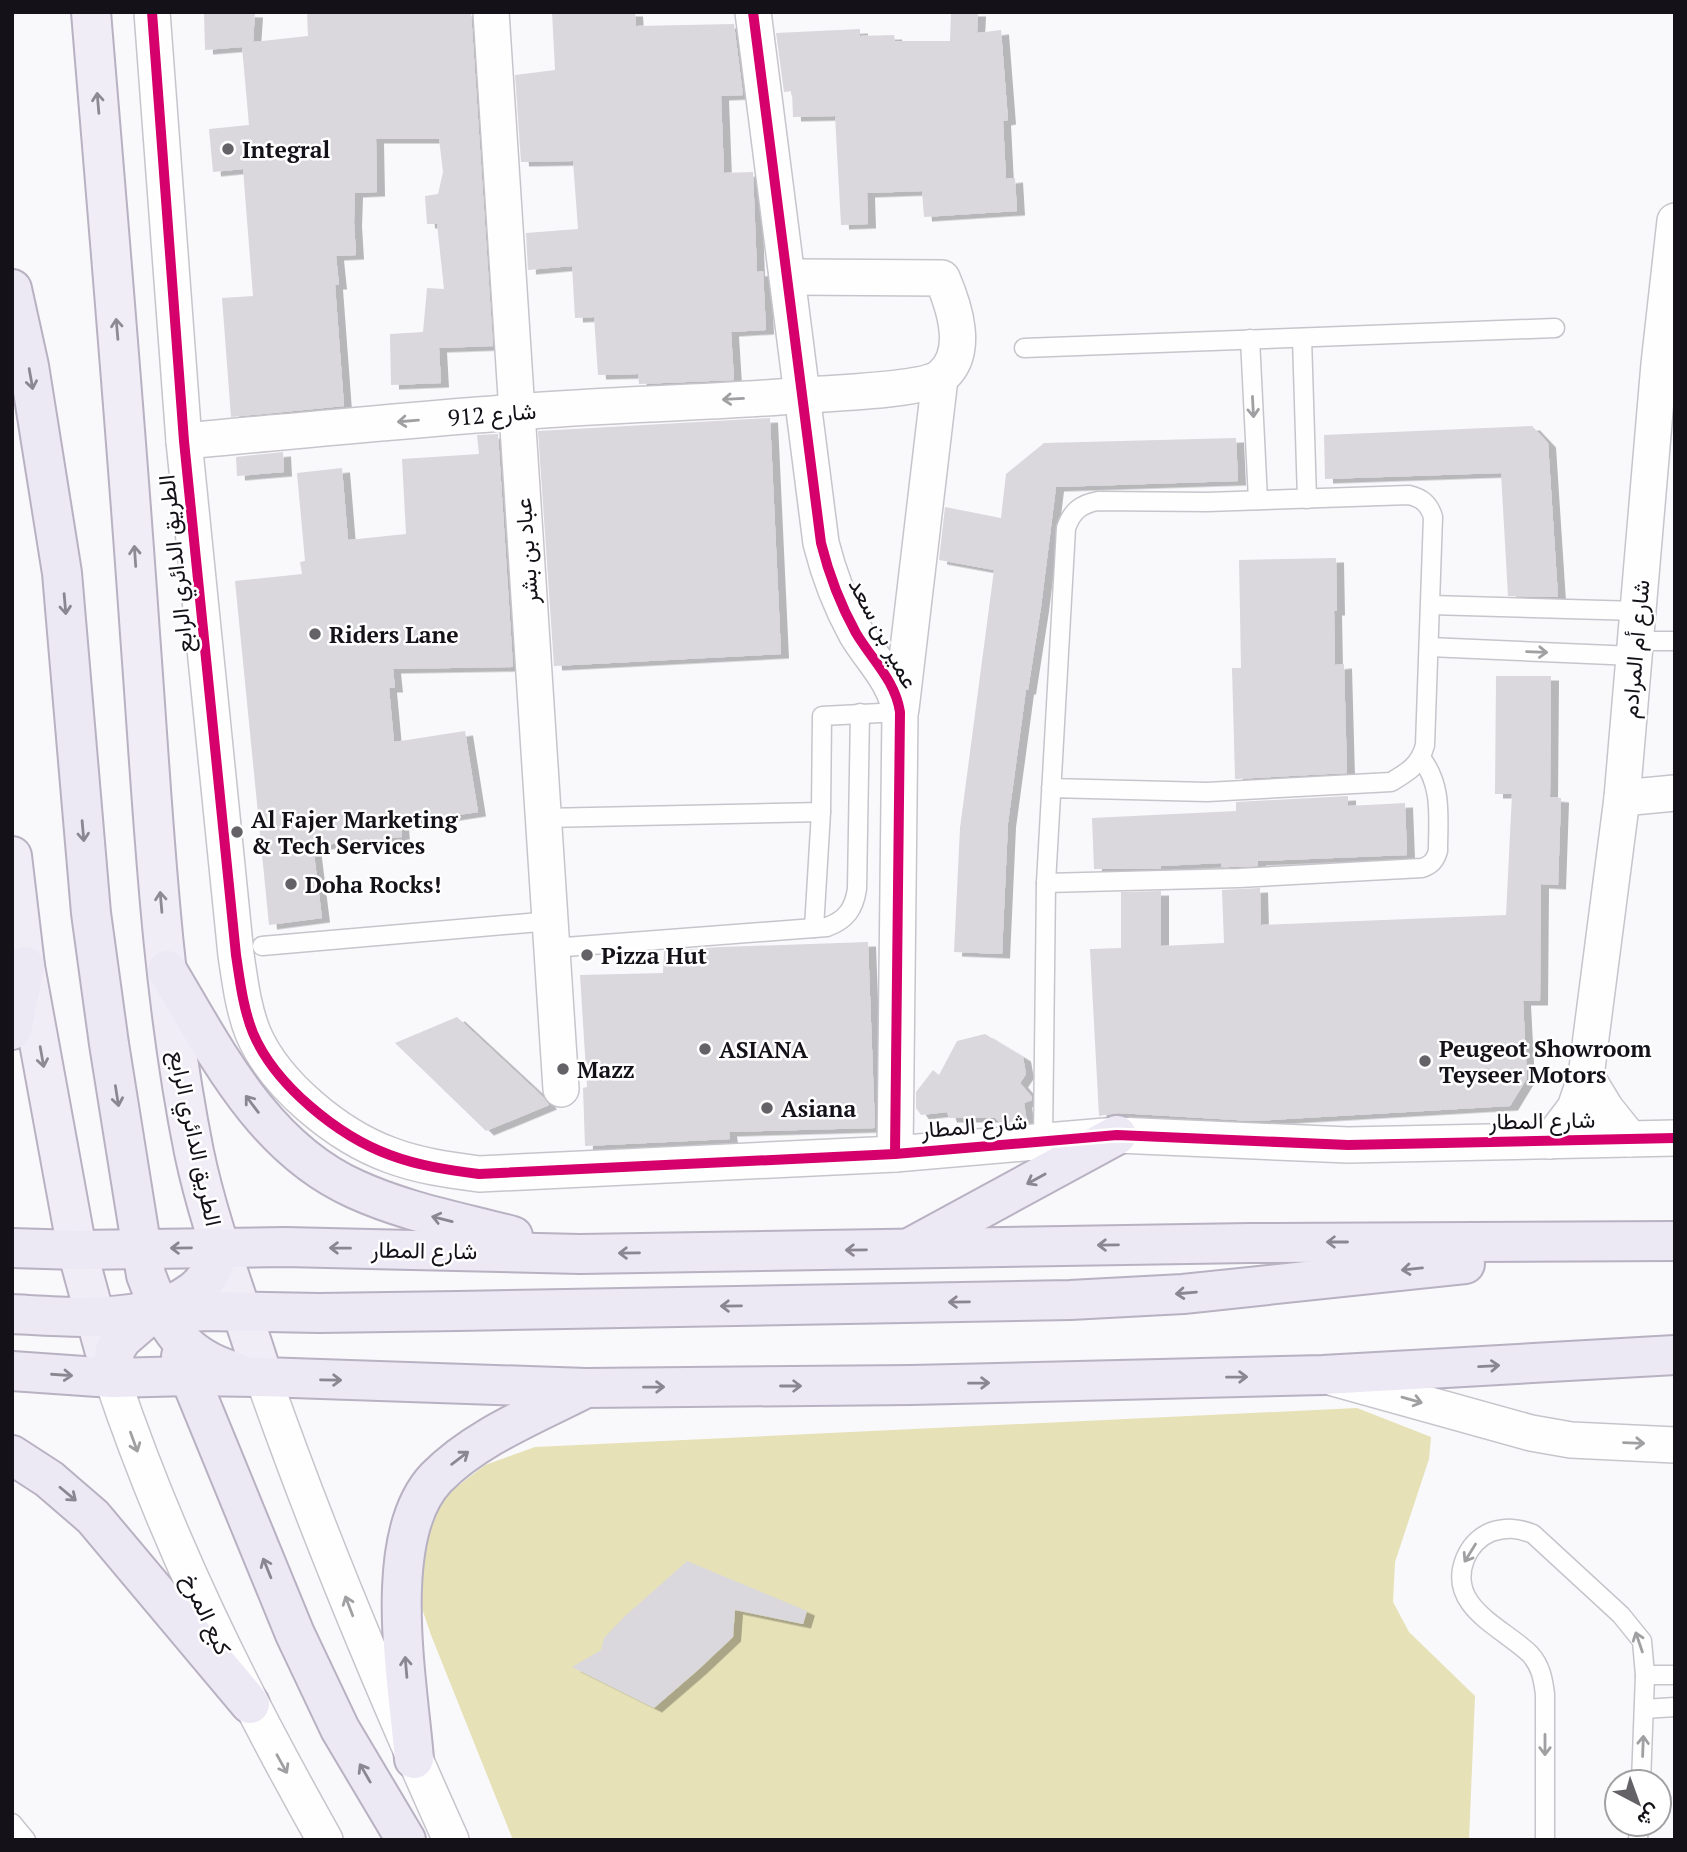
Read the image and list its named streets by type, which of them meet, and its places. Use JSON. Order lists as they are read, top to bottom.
{
  "streets": {
    "highway": ["شارع المطار"],
    "main road": ["الطريق الدائري الرابع"],
    "street": [
      "شارع 912",
      "عباد بن بشر",
      "عمير بن سعد",
      "شارع أم المرادم",
      "كبع المرخ"
    ]
  },
  "crossings": [
    ["شارع 912", "عباد بن بشر"],
    ["شارع 912", "الطريق الدائري الرابع"],
    ["شارع 912", "عمير بن سعد"],
    ["الطريق الدائري الرابع", "شارع المطار"],
    ["عمير بن سعد", "شارع المطار"],
    ["شارع أم المرادم", "شارع المطار"]
  ],
  "one_way": ["شارع 912", "الطريق الدائري الرابع"],
  "places": [
    "Integral",
    "Riders Lane",
    "Al Fajer Marketing & Tech Services",
    "Doha Rocks!",
    "Pizza Hut",
    "ASIANA",
    "Peugeot Showroom Teyseer Motors",
    "Mazz",
    "Asiana"
  ],
  "north": "bottom right"
}
